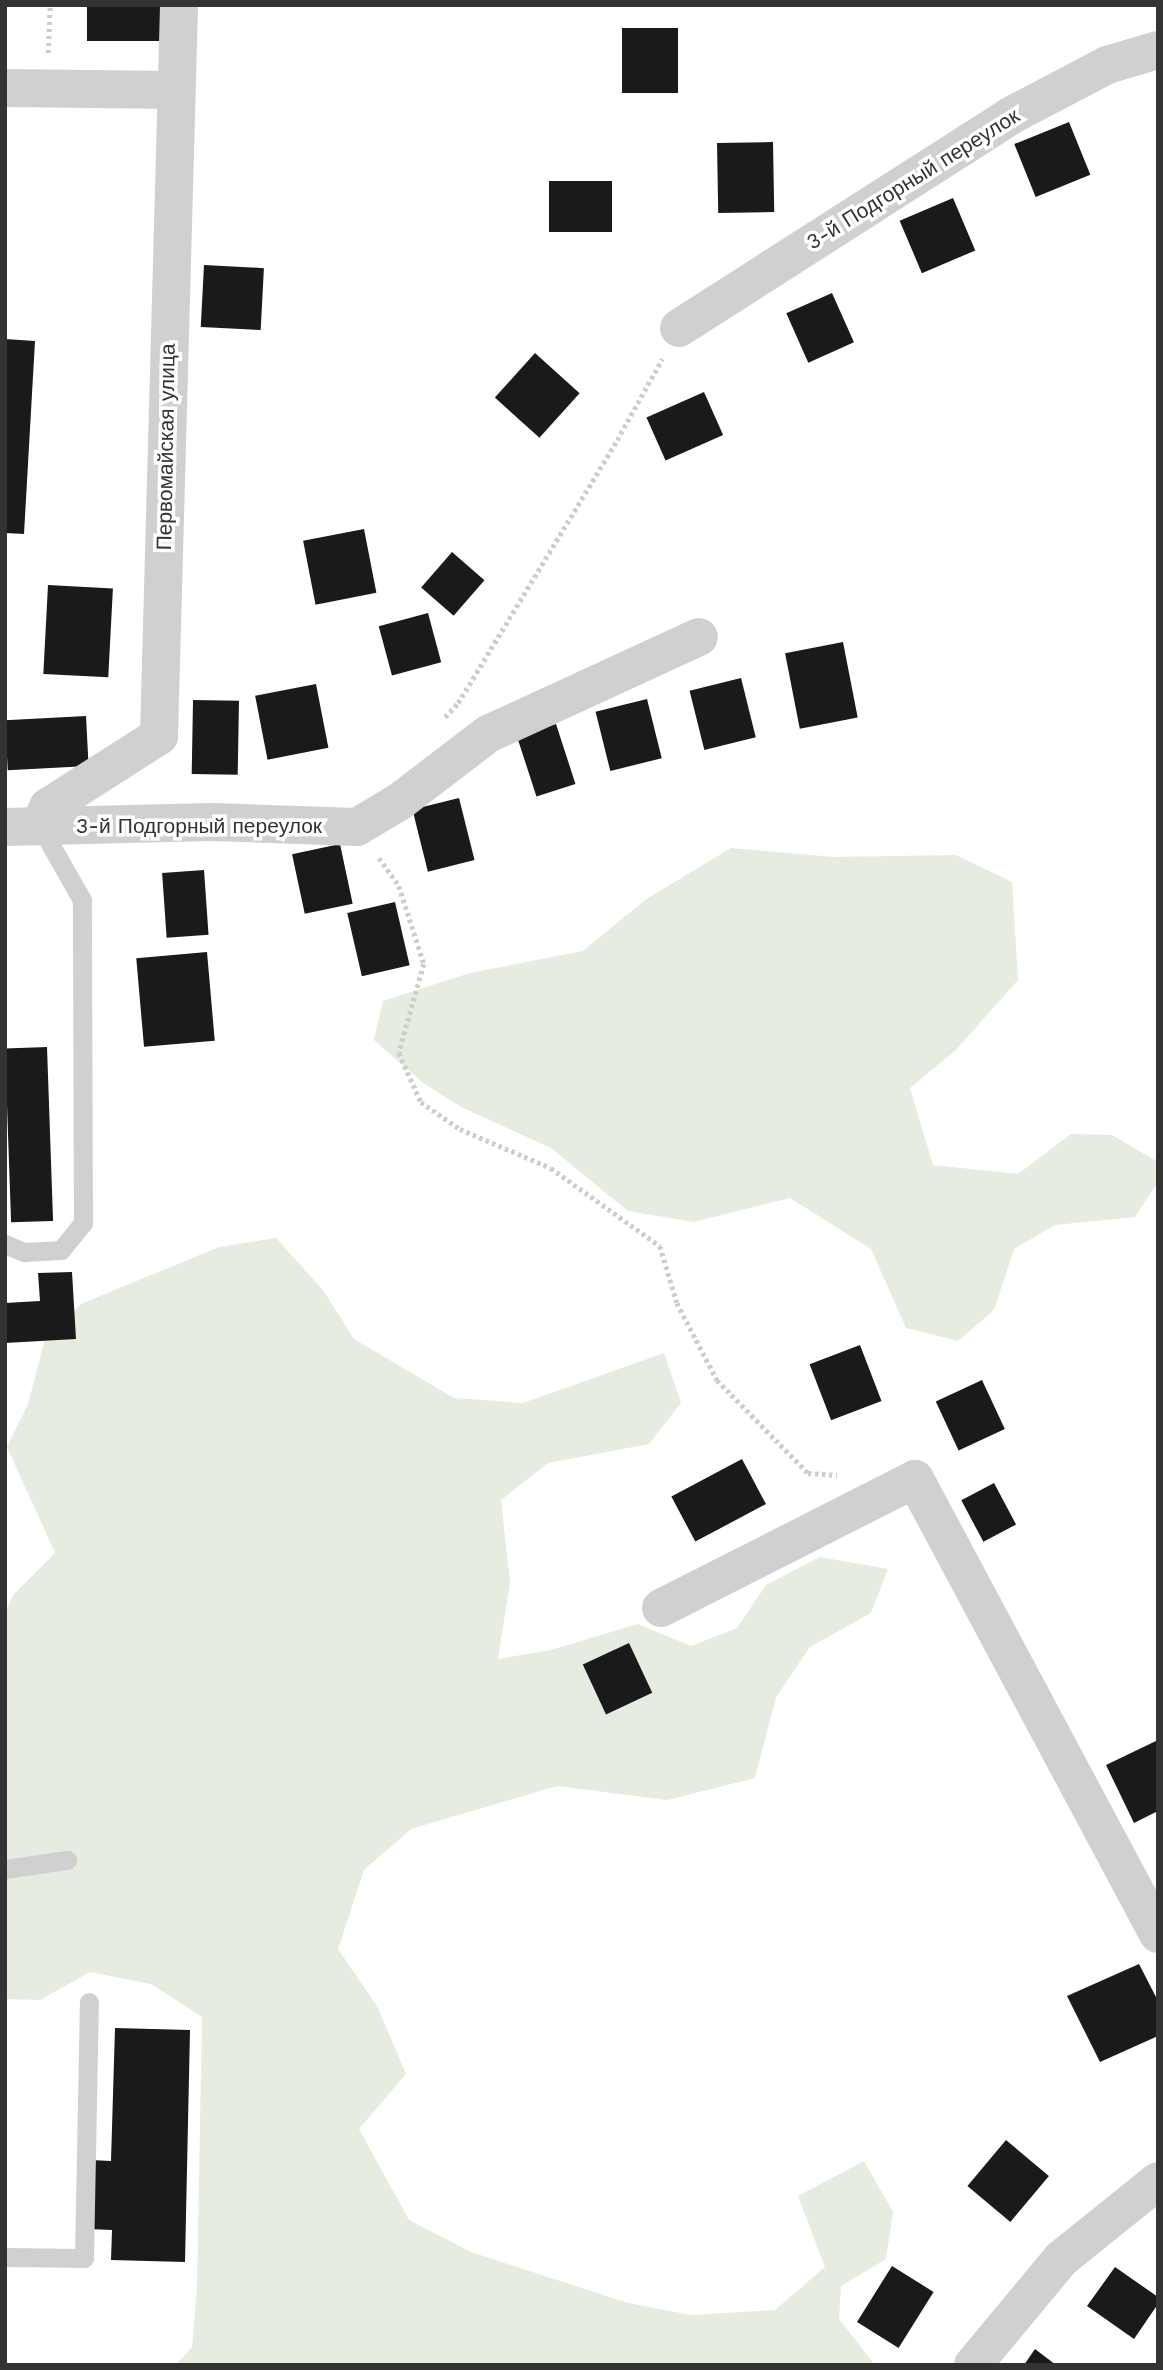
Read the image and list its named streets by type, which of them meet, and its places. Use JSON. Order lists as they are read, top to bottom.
{
  "streets": {
    "street": ["3-й Подгорный переулок", "Первомайская улица"]
  },
  "crossings": [
    ["3-й Подгорный переулок", "Первомайская улица"]
  ]
}
